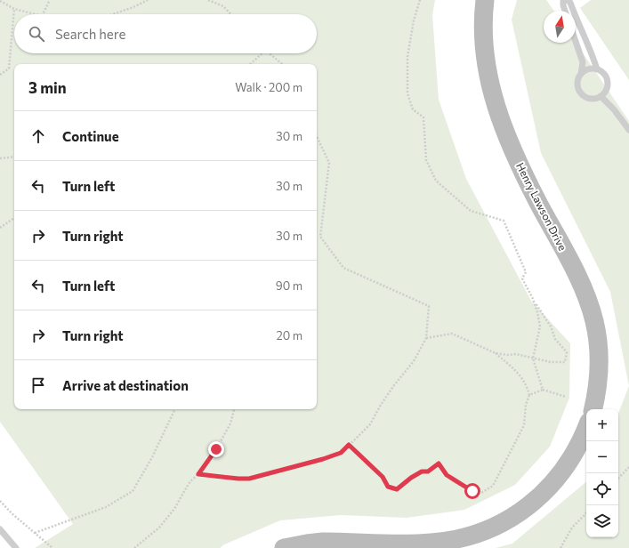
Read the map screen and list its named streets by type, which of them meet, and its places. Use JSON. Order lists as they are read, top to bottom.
{
  "streets": {
    "main road": ["Henry Lawson Drive"]
  },
  "north": "top",
  "page": {
    "search": "Search here",
    "heading": ["3 min", "Walk · 200 m"],
    "list": [
      ["Continue", "30 m"],
      ["Turn left", "30 m"],
      ["Turn right", "30 m"],
      ["Turn left", "90 m"],
      ["Turn right", "20 m"],
      "Arrive at destination"
    ],
    "map_buttons": ["+", "−"]
  }
}
